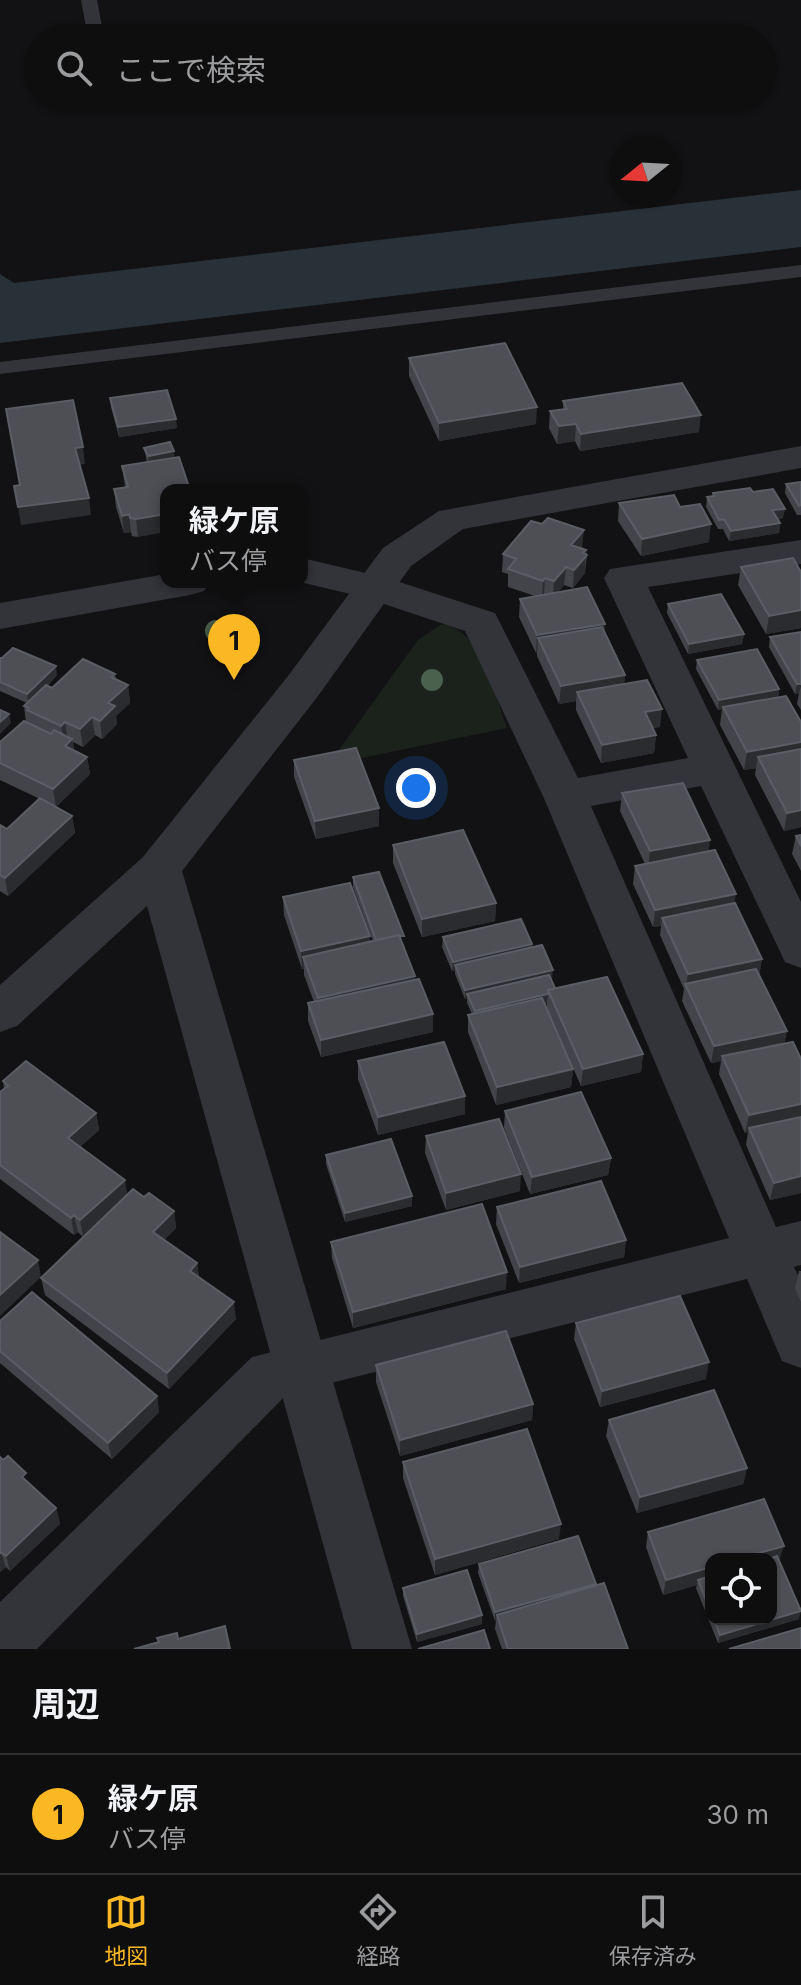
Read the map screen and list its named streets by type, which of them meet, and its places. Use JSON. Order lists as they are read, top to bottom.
{
  "north": "left",
  "page": {
    "search": "ここで検索",
    "popup": ["緑ケ原", "バス停"],
    "pins": "1",
    "heading": "周辺",
    "list": [
      {
        "mark": "1",
        "name": "緑ケ原",
        "note": "バス停",
        "value": "30 m"
      }
    ],
    "nav": ["地図", "経路", "保存済み"]
  }
}
